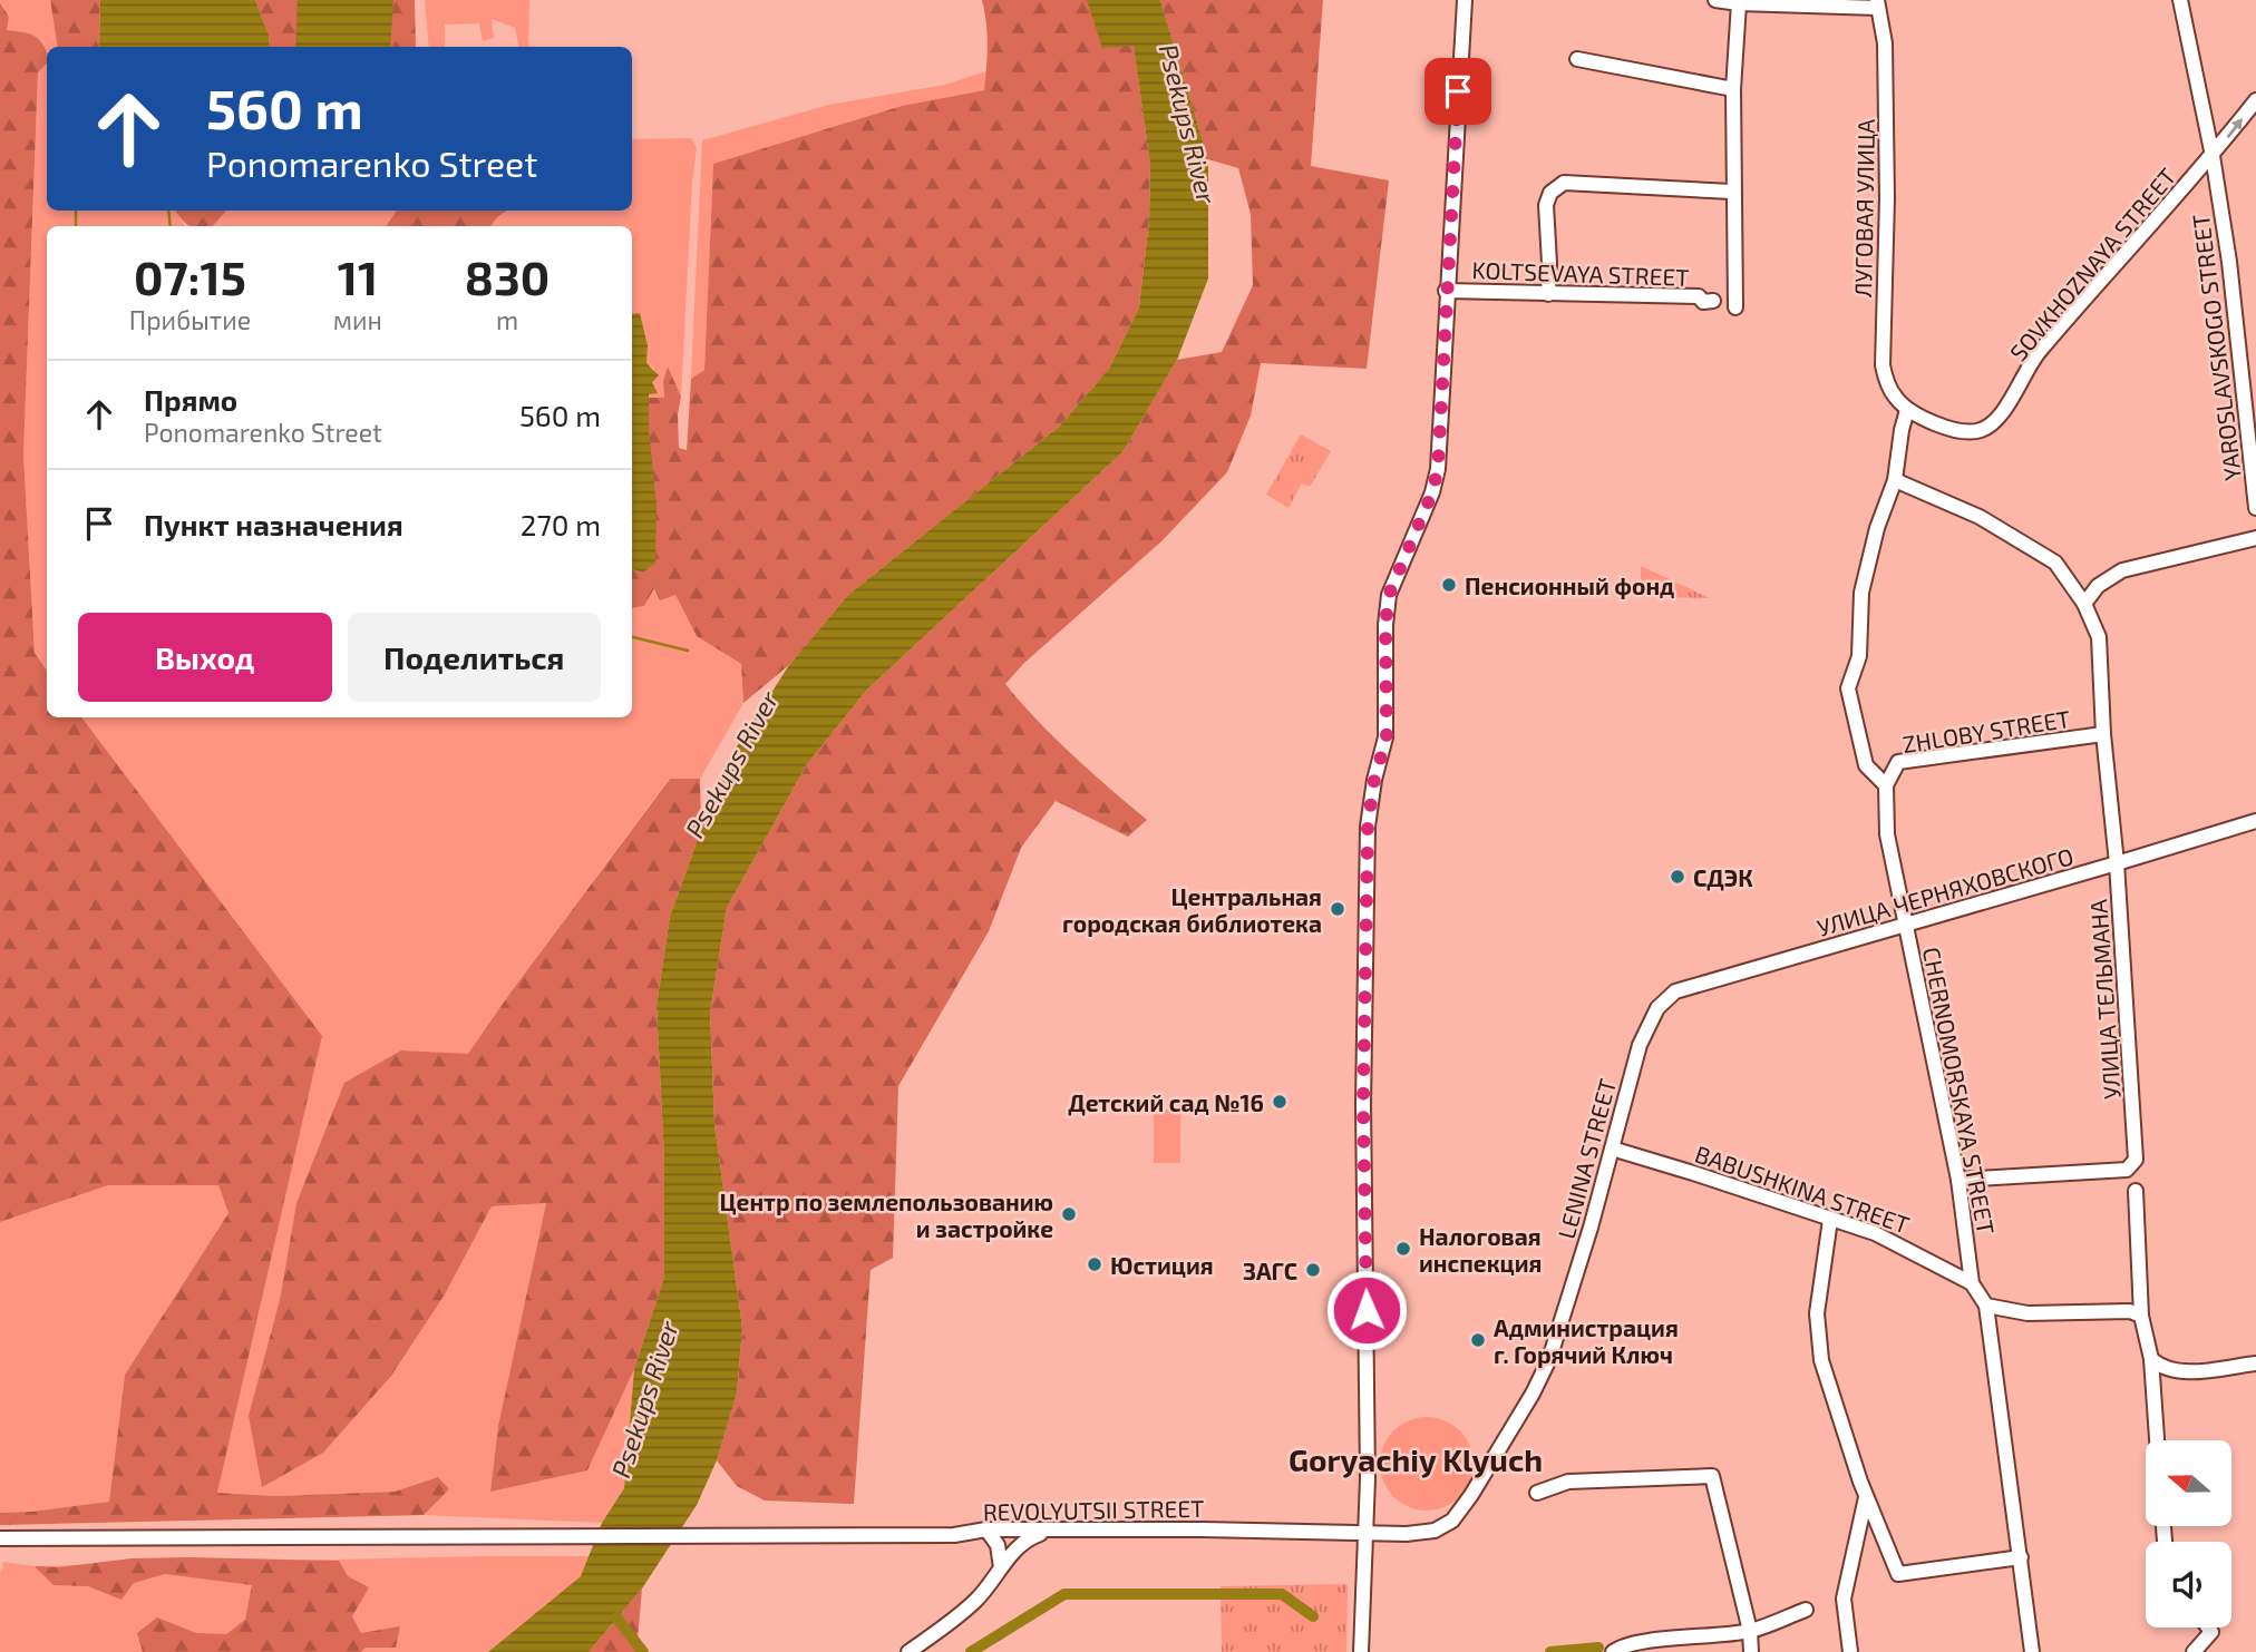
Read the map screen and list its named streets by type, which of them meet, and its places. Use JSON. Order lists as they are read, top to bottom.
{
  "streets": {
    "street": [
      "ЛУГОВАЯ УЛИЦА",
      "SOVKHOZNAYA STREET",
      "KOLTSEVAYA STREET",
      "YAROSLAVSKOGO STREET",
      "ZHLOBY STREET",
      "УЛИЦА ЧЕРНЯХОВСКОГО",
      "УЛИЦА ТЕЛЬМАНА",
      "CHERNOMORSKAYA STREET",
      "LENINA STREET",
      "BABUSHKINA STREET",
      "REVOLYUTSII STREET"
    ]
  },
  "crossings": [
    ["ЛУГОВАЯ УЛИЦА", "SOVKHOZNAYA STREET"],
    ["SOVKHOZNAYA STREET", "YAROSLAVSKOGO STREET"],
    ["ZHLOBY STREET", "УЛИЦА ТЕЛЬМАНА"],
    ["ZHLOBY STREET", "CHERNOMORSKAYA STREET"],
    ["УЛИЦА ЧЕРНЯХОВСКОГО", "УЛИЦА ТЕЛЬМАНА"],
    ["УЛИЦА ЧЕРНЯХОВСКОГО", "CHERNOMORSKAYA STREET"],
    ["УЛИЦА ЧЕРНЯХОВСКОГО", "LENINA STREET"],
    ["УЛИЦА ТЕЛЬМАНА", "CHERNOMORSKAYA STREET"],
    ["CHERNOMORSKAYA STREET", "BABUSHKINA STREET"],
    ["LENINA STREET", "BABUSHKINA STREET"],
    ["LENINA STREET", "REVOLYUTSII STREET"]
  ],
  "districts": ["Goryachiy Klyuch"],
  "water": ["Psekups River"],
  "places": [
    "Пенсионный фонд",
    "СДЭК",
    "Центральная городская библиотека",
    "Детский сад №16",
    "Центр по землепользованию и застройке",
    "Налоговая инспекция",
    "Юстиция",
    "ЗАГС",
    "Администрация г. Горячий Ключ"
  ],
  "north": "left",
  "page": {
    "turn": ["560 m", "Ponomarenko Street"],
    "eta": [
      "07:15",
      "Прибытие",
      "11",
      "мин",
      "830",
      "m"
    ],
    "list": [
      {
        "name": "Прямо",
        "note": "Ponomarenko Street",
        "value": "560 m"
      },
      {
        "name": "Пункт назначения",
        "value": "270 m"
      }
    ],
    "buttons": ["Выход", "Поделиться"]
  }
}
